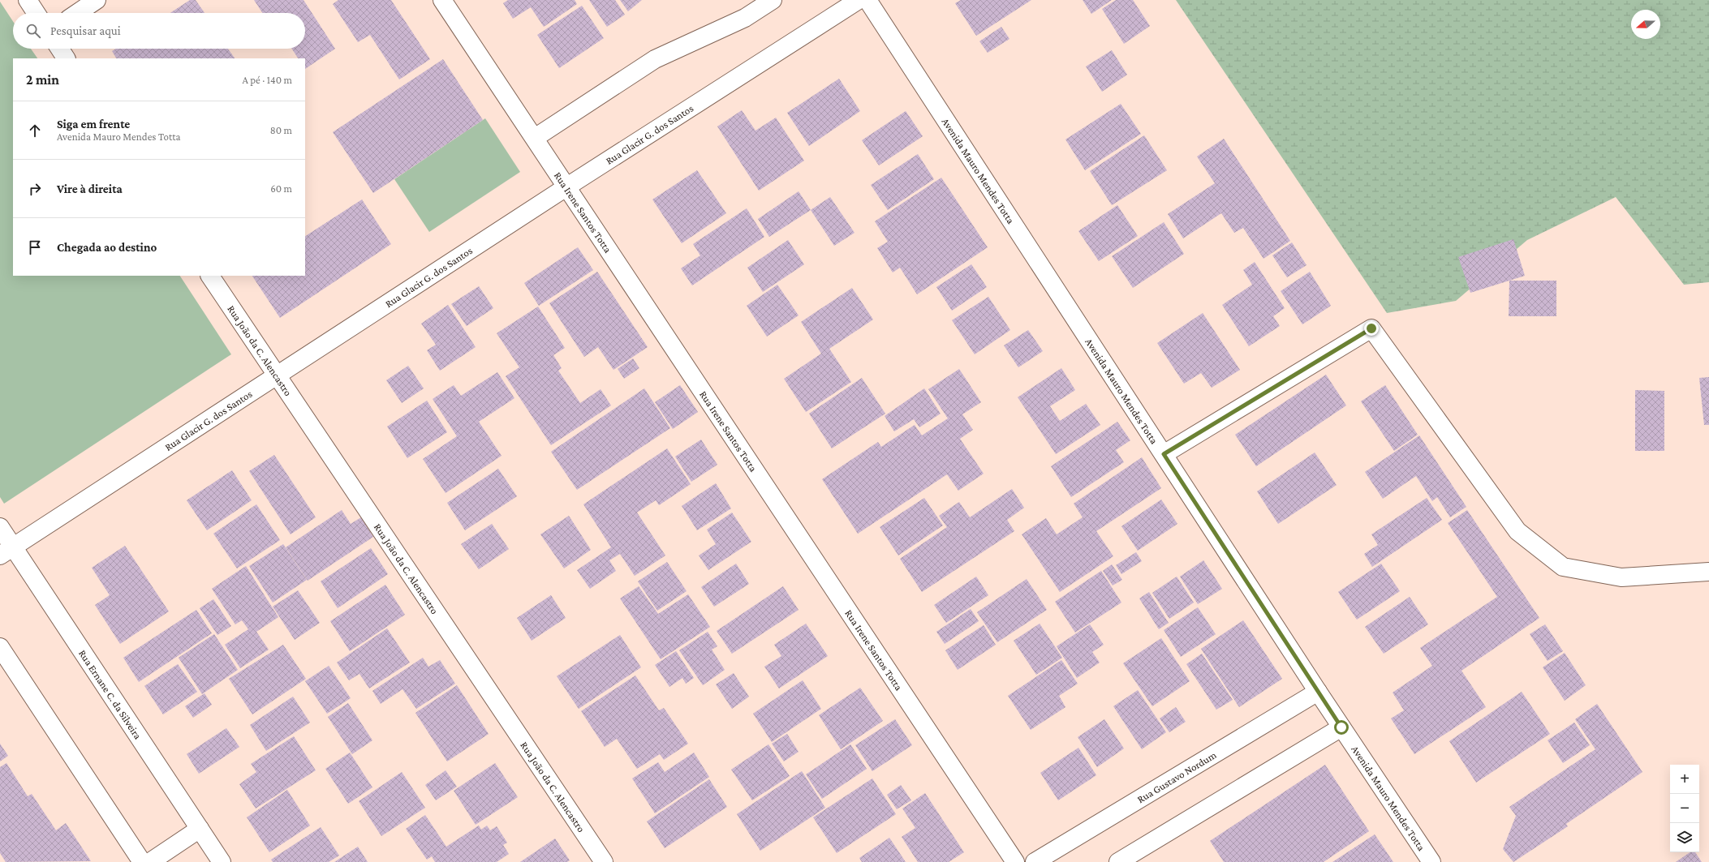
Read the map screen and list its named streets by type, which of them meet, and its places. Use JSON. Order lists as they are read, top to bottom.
{
  "streets": {
    "street": [
      "Rua Glacir G. dos Santos",
      "Avenida Mauro Mendes Totta",
      "Rua Irene Santos Totta",
      "Rua João da C. Alencastro",
      "Rua Ernane C. da Silveira",
      "Rua Gustavo Nordum"
    ]
  },
  "crossings": [
    ["Rua Glacir G. dos Santos", "Rua Irene Santos Totta"],
    ["Rua Glacir G. dos Santos", "Rua João da C. Alencastro"],
    ["Rua Glacir G. dos Santos", "Rua Ernane C. da Silveira"],
    ["Avenida Mauro Mendes Totta", "Rua Gustavo Nordum"]
  ],
  "north": "left",
  "page": {
    "search": "Pesquisar aqui",
    "heading": ["2 min", "A pé · 140 m"],
    "list": [
      ["Siga em frente", "Avenida Mauro Mendes Totta", "80 m"],
      ["Vire à direita", "60 m"],
      "Chegada ao destino"
    ],
    "map_buttons": ["+", "−"]
  }
}
